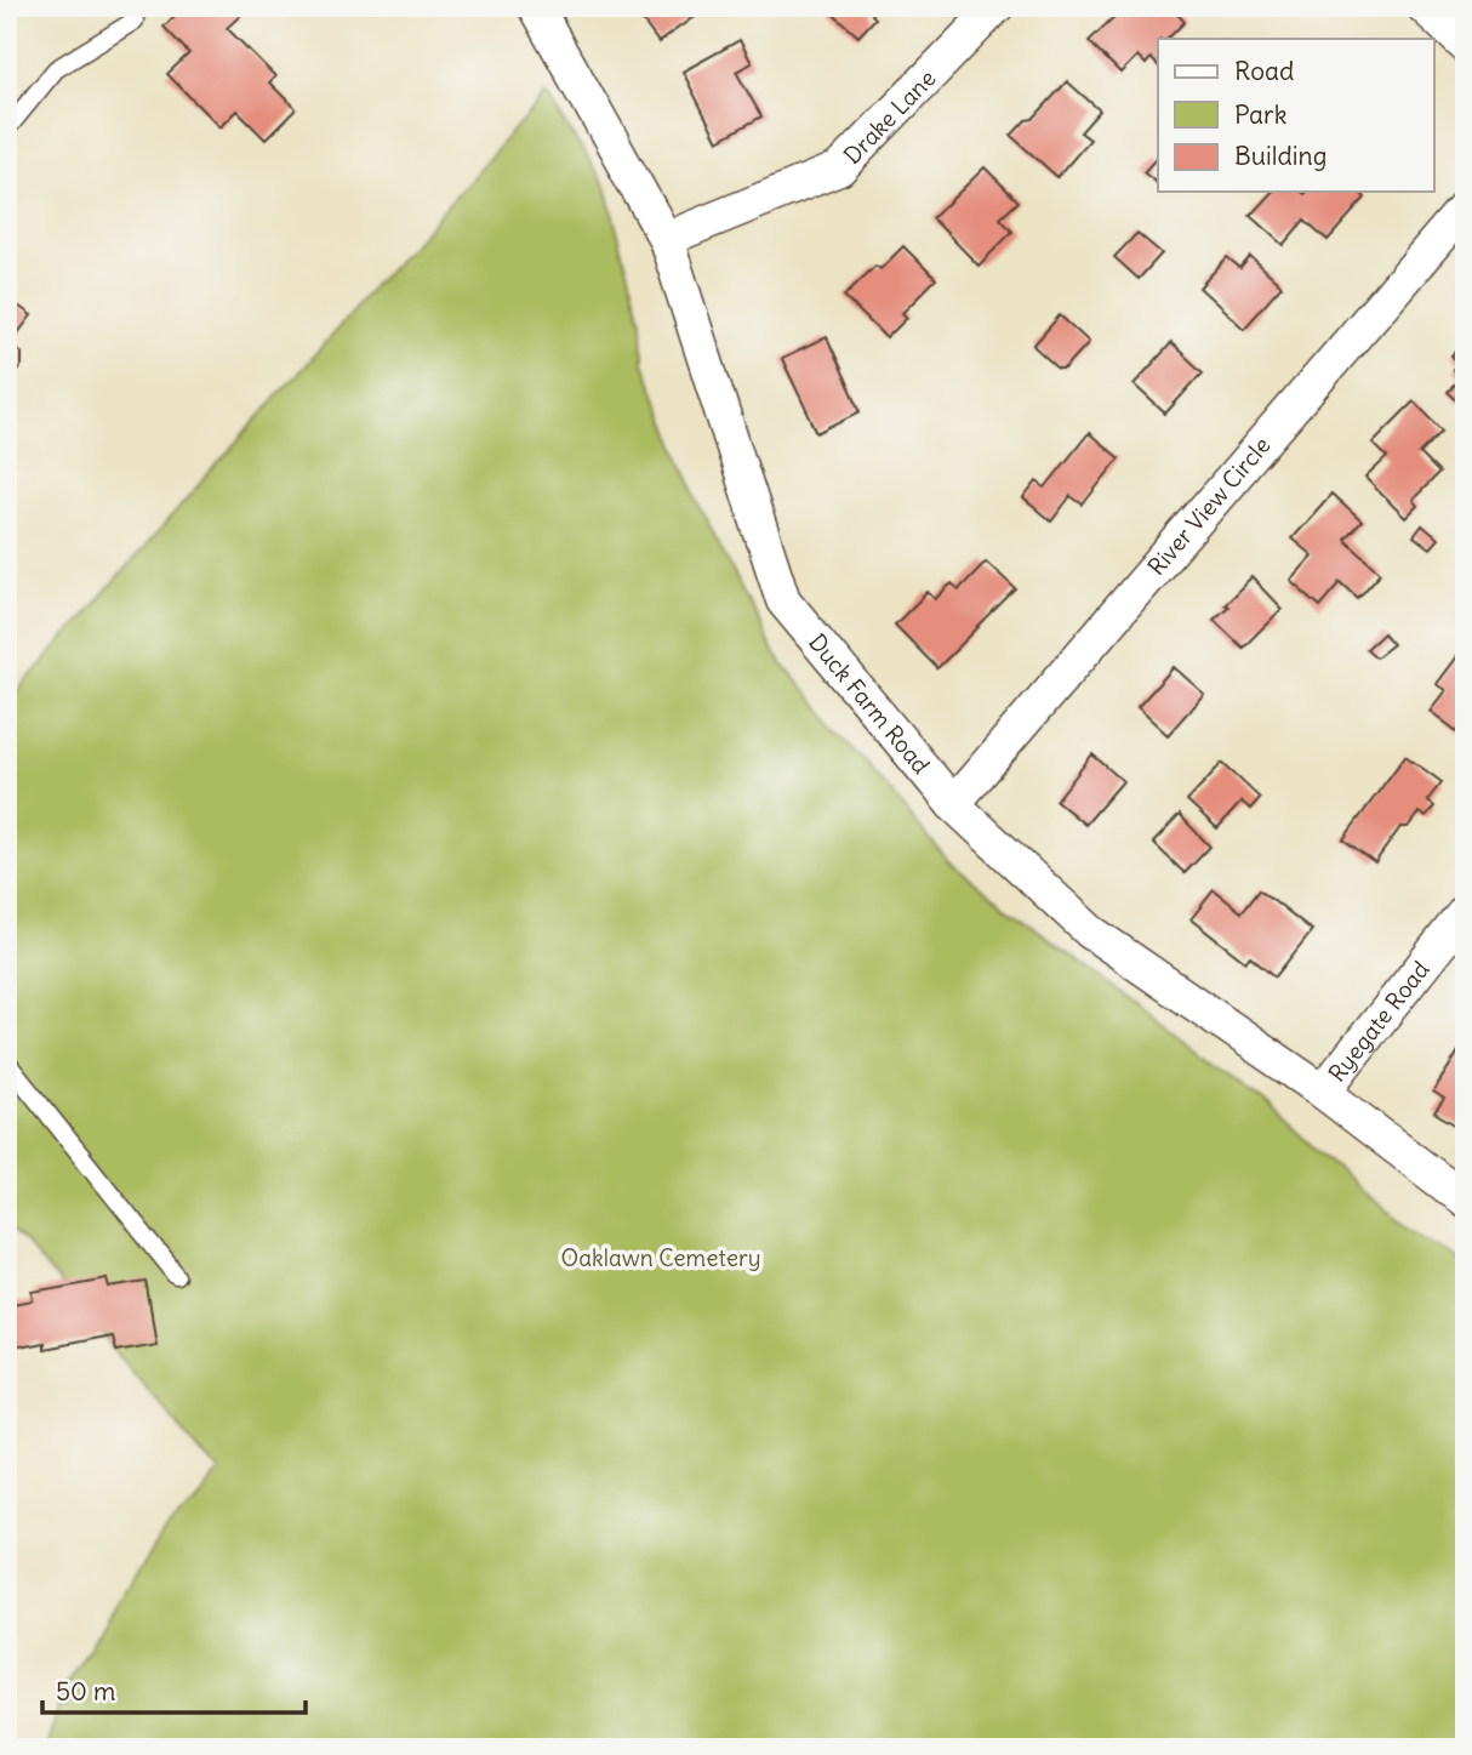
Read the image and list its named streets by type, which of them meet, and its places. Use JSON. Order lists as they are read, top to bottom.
{
  "streets": {
    "street": [
      "Drake Lane",
      "River View Circle",
      "Duck Farm Road",
      "Ryegate Road"
    ]
  },
  "crossings": [
    ["Drake Lane", "Duck Farm Road"],
    ["River View Circle", "Duck Farm Road"],
    ["Duck Farm Road", "Ryegate Road"]
  ],
  "parks": ["Oaklawn Cemetery"],
  "legend": ["Road", "Park", "Building"],
  "scale_bar": "50 m"
}
